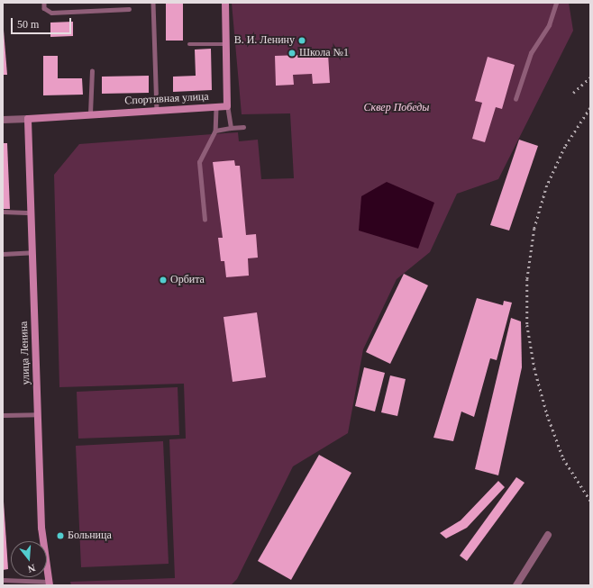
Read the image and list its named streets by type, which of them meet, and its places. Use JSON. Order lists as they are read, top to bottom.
{
  "streets": {
    "street": ["Спортивная улица", "улица Ленина"]
  },
  "crossings": [
    ["Спортивная улица", "улица Ленина"]
  ],
  "parks": ["Сквер Победы"],
  "places": [
    "В. И. Ленину",
    "Школа №1",
    "Орбита",
    "Больница"
  ],
  "scale_bar": "50 m",
  "north": "bottom"
}
